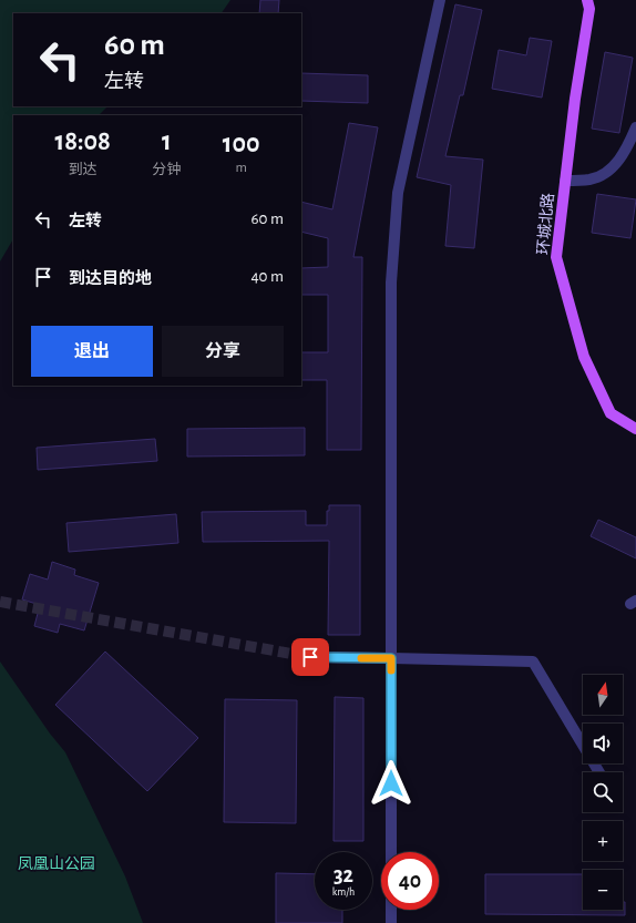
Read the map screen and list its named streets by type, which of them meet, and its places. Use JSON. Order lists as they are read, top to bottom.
{
  "streets": {
    "main road": ["环城北路"]
  },
  "parks": ["凤凰山公园"],
  "north": "top",
  "page": {
    "turn": ["60 m", "左转"],
    "eta": [
      "18:08",
      "到达",
      "1",
      "分钟",
      "100",
      "m"
    ],
    "list": [
      {
        "name": "左转",
        "value": "60 m"
      },
      {
        "name": "到达目的地",
        "value": "40 m"
      }
    ],
    "buttons": ["退出", "分享"],
    "map_buttons": ["+", "−"],
    "speed": "32 km/h",
    "limit": "40"
  }
}
